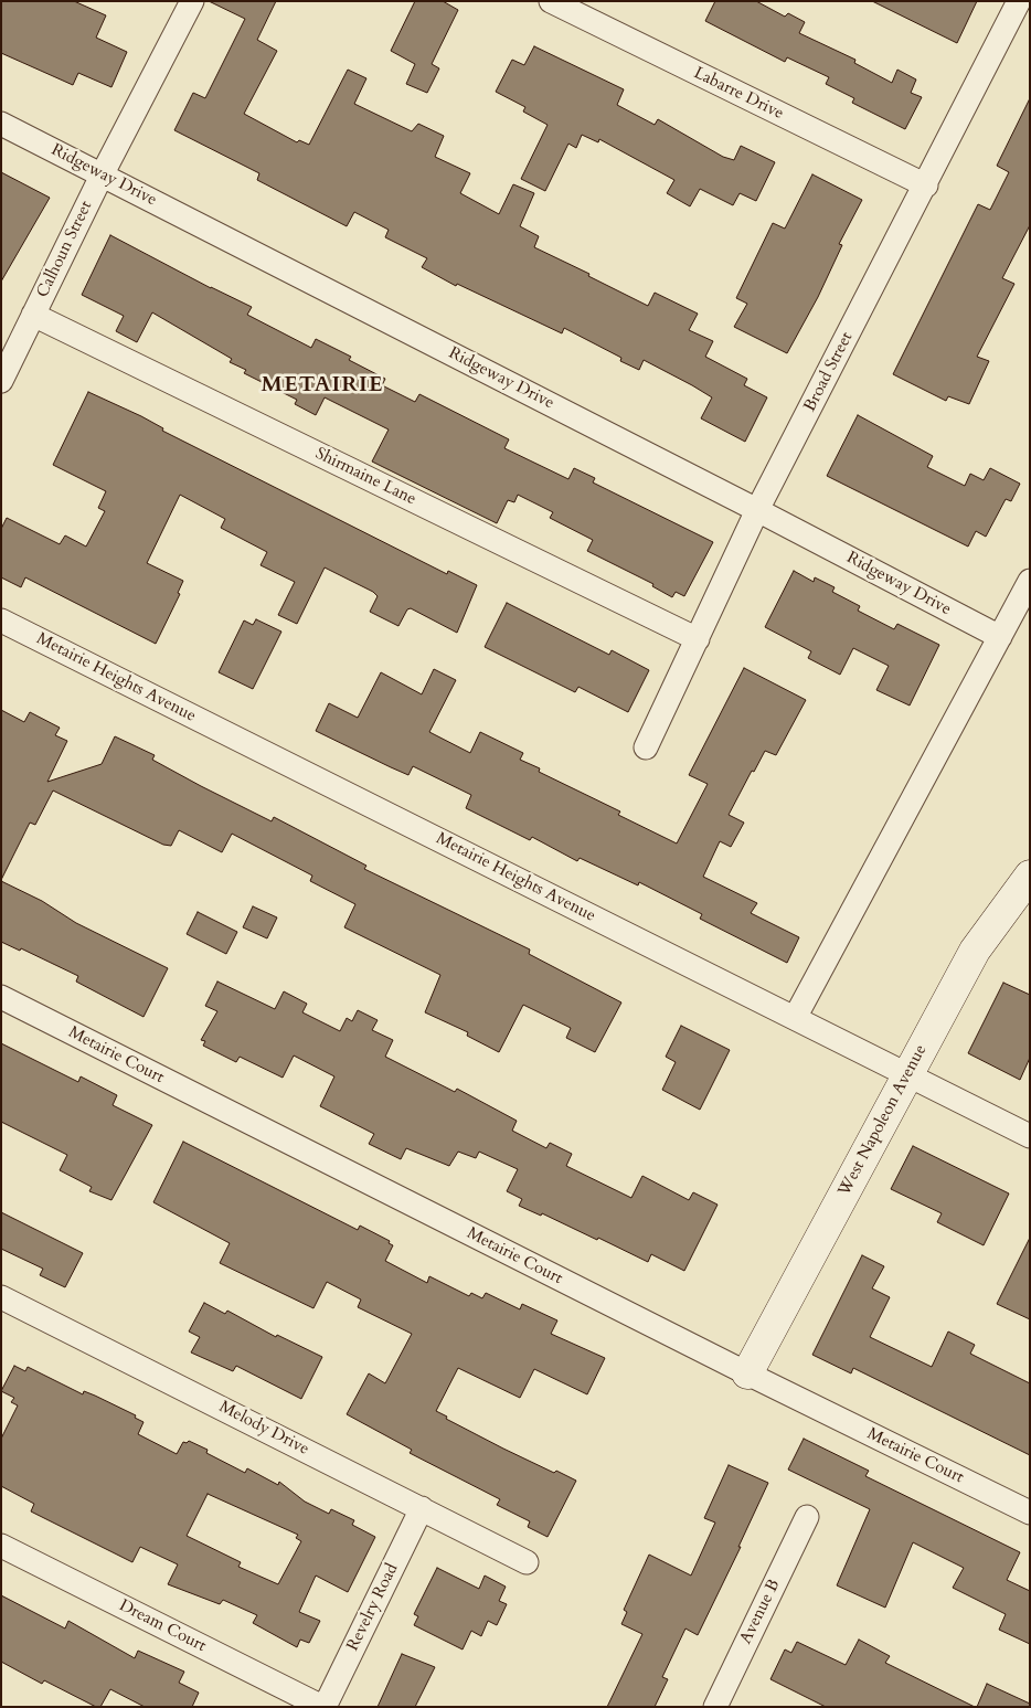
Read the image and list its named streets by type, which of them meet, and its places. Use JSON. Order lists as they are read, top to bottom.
{
  "streets": {
    "street": [
      "Labarre Drive",
      "Ridgeway Drive",
      "Calhoun Street",
      "Broad Street",
      "Shirmaine Lane",
      "Metairie Heights Avenue",
      "Metairie Court",
      "West Napoleon Avenue",
      "Melody Drive",
      "Revelry Road",
      "Avenue B",
      "Dream Court"
    ]
  },
  "crossings": [
    ["Labarre Drive", "Broad Street"],
    ["Ridgeway Drive", "Calhoun Street"],
    ["Ridgeway Drive", "Broad Street"],
    ["Calhoun Street", "Shirmaine Lane"],
    ["Broad Street", "Shirmaine Lane"],
    ["Metairie Heights Avenue", "West Napoleon Avenue"],
    ["Metairie Court", "West Napoleon Avenue"],
    ["Melody Drive", "Revelry Road"],
    ["Revelry Road", "Dream Court"]
  ],
  "districts": ["METAIRIE"]
}
